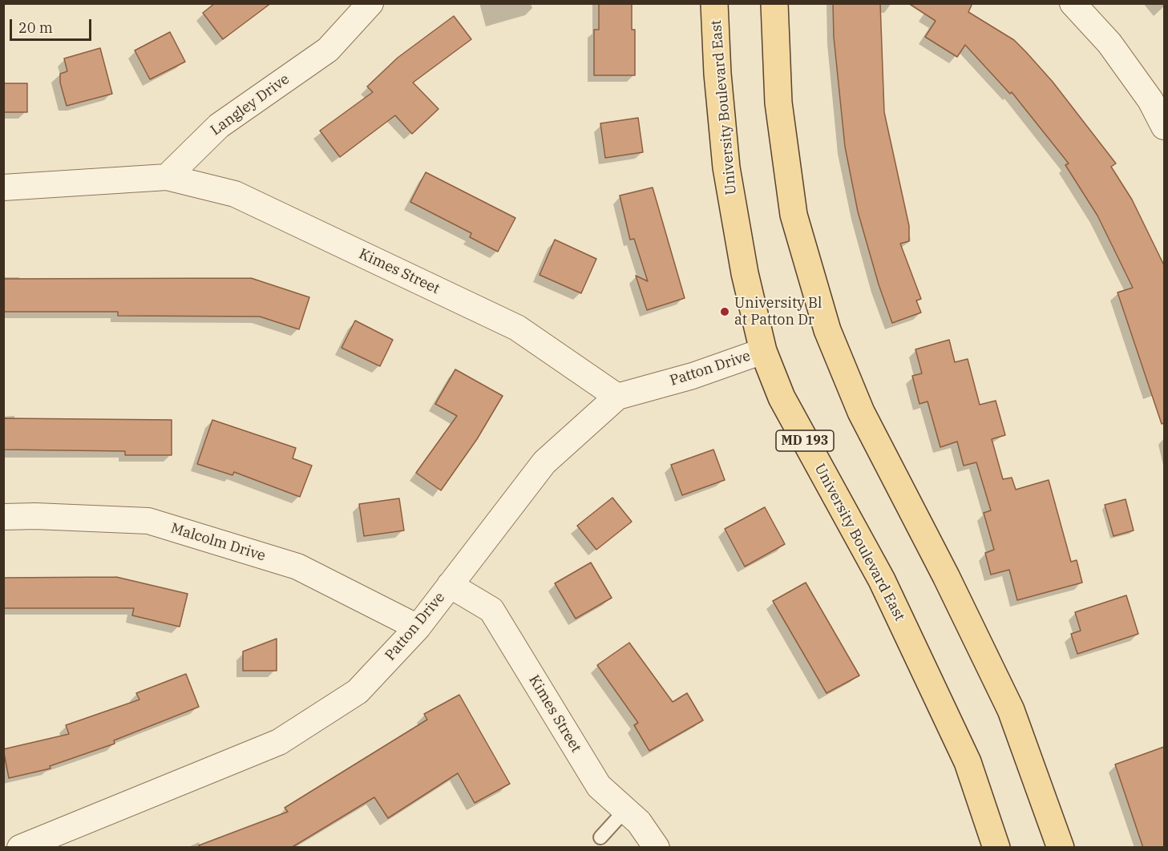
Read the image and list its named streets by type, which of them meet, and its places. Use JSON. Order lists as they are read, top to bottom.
{
  "streets": {
    "main road": ["University Boulevard East", "MD 193"],
    "street": [
      "Langley Drive",
      "Kimes Street",
      "Patton Drive",
      "Malcolm Drive"
    ]
  },
  "crossings": [
    ["Langley Drive", "Kimes Street"],
    ["University Boulevard East", "Patton Drive"],
    ["Kimes Street", "Patton Drive"],
    ["Patton Drive", "Malcolm Drive"]
  ],
  "places": ["University Bl at Patton Dr"],
  "scale_bar": "20 m"
}
